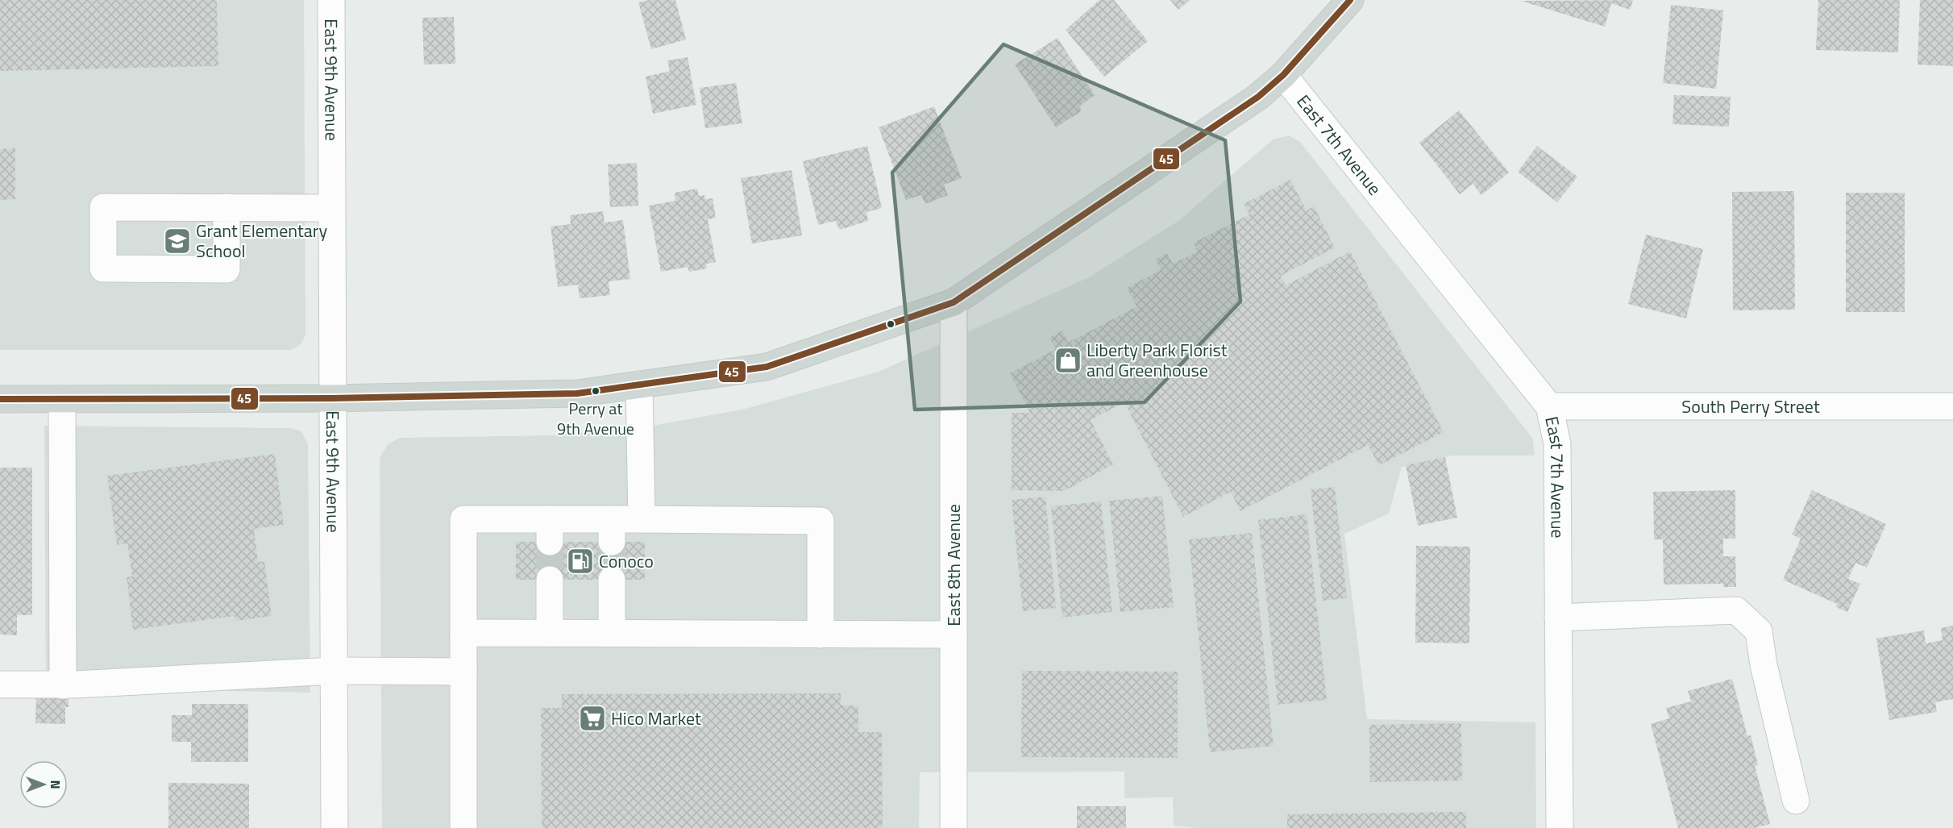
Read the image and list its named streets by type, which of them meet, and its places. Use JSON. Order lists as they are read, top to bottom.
{
  "streets": {
    "street": [
      "East 9th Avenue",
      "East 7th Avenue",
      "South Perry Street",
      "East 8th Avenue"
    ]
  },
  "crossings": [
    ["East 7th Avenue", "South Perry Street"]
  ],
  "places": {
    "school or university": ["Grant Elementary School"],
    "shop": ["Liberty Park Florist and Greenhouse"],
    "other": ["Perry at 9th Avenue"],
    "fuel station": ["Conoco"],
    "supermarket": ["Hico Market"]
  },
  "lines": ["transit line 45"],
  "north": "right"
}
